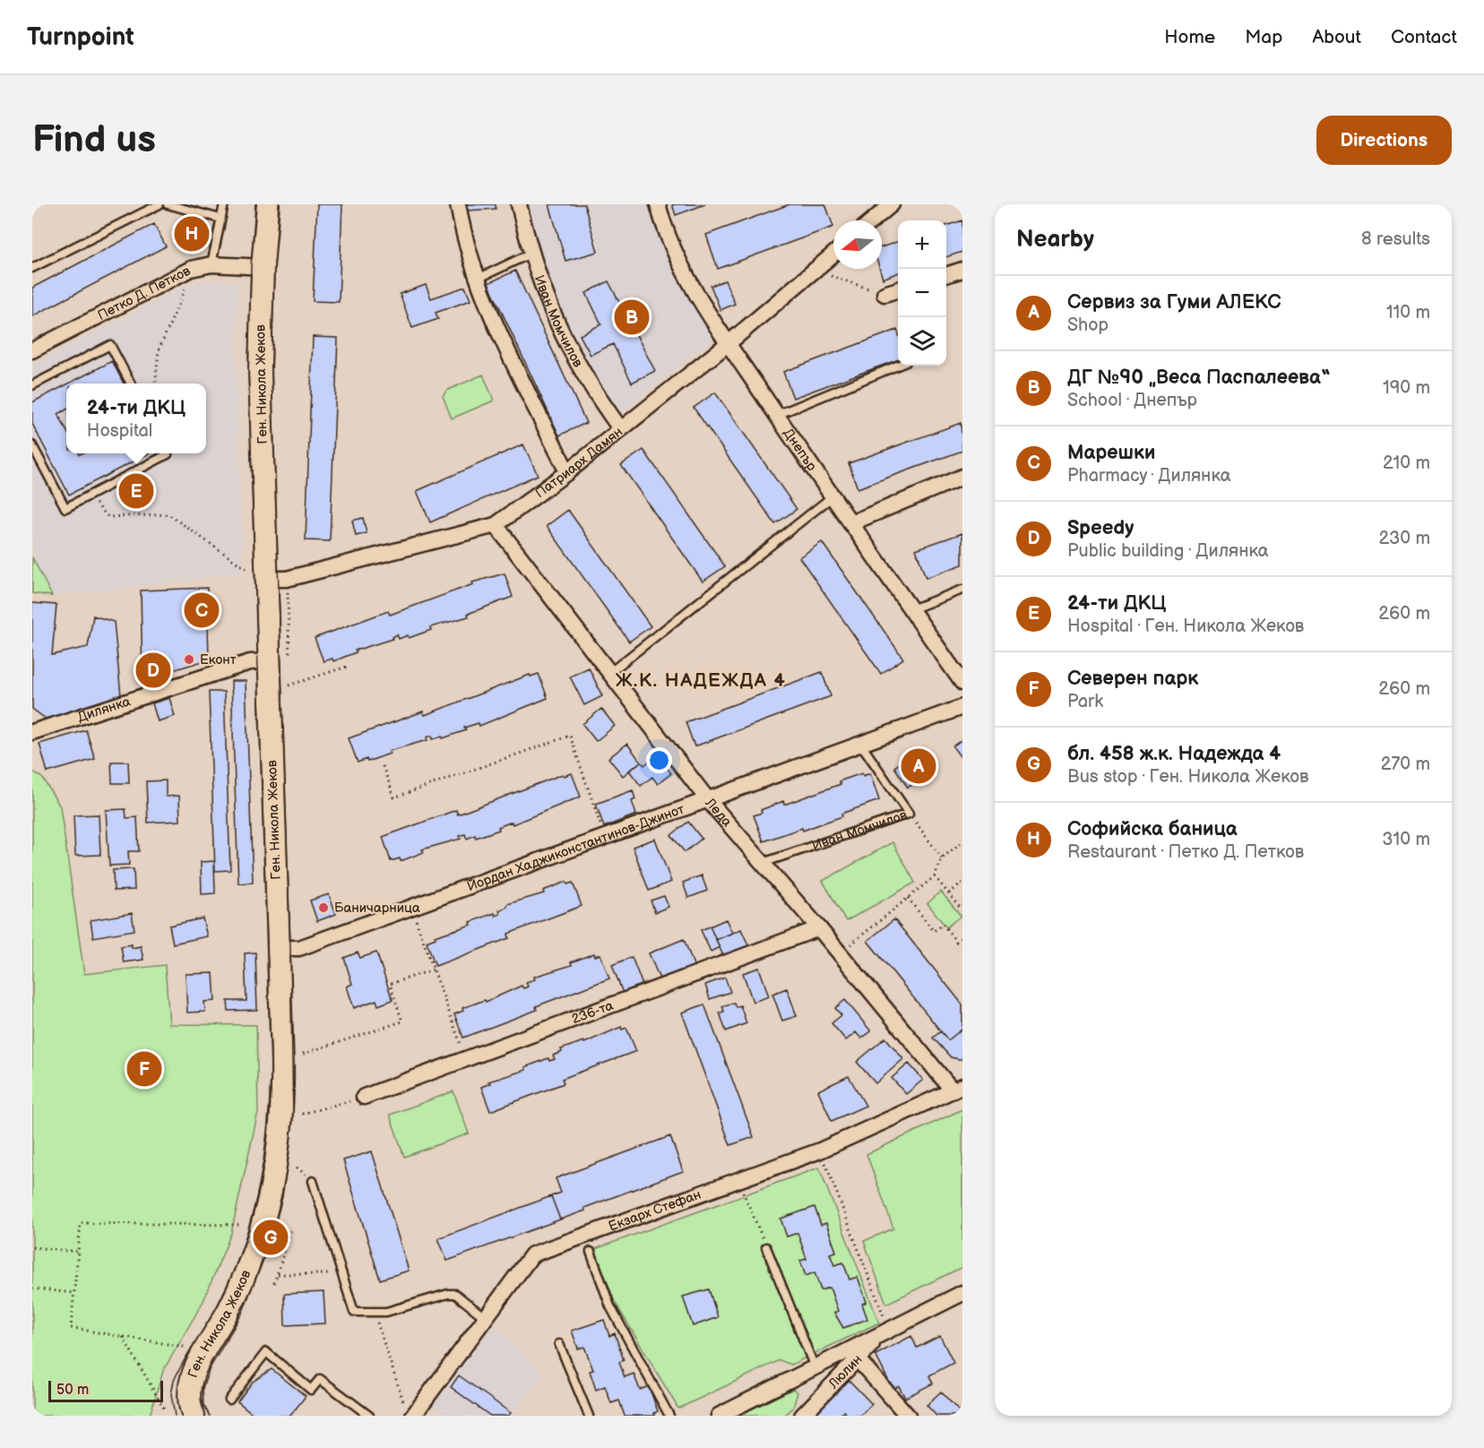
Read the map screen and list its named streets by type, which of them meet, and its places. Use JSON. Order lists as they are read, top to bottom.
{
  "streets": {
    "street": [
      "Петко Д. Петков",
      "Иван Момчилов",
      "Ген. Никола Жеков",
      "Днепър",
      "Патриарх Дамян",
      "Дилянка",
      "Леда",
      "Йордан Хаджиконстантинов-Джинот",
      "236-та",
      "Екзарх Стефан",
      "Люлин"
    ]
  },
  "crossings": [
    ["Петко Д. Петков", "Ген. Никола Жеков"],
    ["Иван Момчилов", "Патриарх Дамян"],
    ["Иван Момчилов", "Леда"],
    ["Иван Момчилов", "Йордан Хаджиконстантинов-Джинот"],
    ["Ген. Никола Жеков", "Патриарх Дамян"],
    ["Ген. Никола Жеков", "Дилянка"],
    ["Ген. Никола Жеков", "Йордан Хаджиконстантинов-Джинот"],
    ["Днепър", "Патриарх Дамян"],
    ["Патриарх Дамян", "Леда"],
    ["Леда", "Йордан Хаджиконстантинов-Джинот"],
    ["Леда", "236-та"],
    ["Леда", "Екзарх Стефан"]
  ],
  "districts": ["Ж.К. НАДЕЖДА 4"],
  "places": ["Еконт", "Баничарница"],
  "scale_bar": "50 m",
  "north": "left",
  "page": {
    "header": "Turnpoint",
    "nav": [
      "Home",
      "Map",
      "About",
      "Contact"
    ],
    "buttons": "Directions",
    "title": "Find us",
    "heading": ["Nearby", "8 results"],
    "pins": [
      "H",
      "B",
      "E",
      "C",
      "D",
      "A",
      "F",
      "G"
    ],
    "map_buttons": ["+", "−"],
    "list": [
      {
        "mark": "A",
        "name": "Сервиз за Гуми АЛЕКС",
        "note": "Shop",
        "value": "110 m"
      },
      {
        "mark": "B",
        "name": "ДГ №90 „Веса Паспалеева“",
        "note": "School · Днепър",
        "value": "190 m"
      },
      {
        "mark": "C",
        "name": "Марешки",
        "note": "Pharmacy · Дилянка",
        "value": "210 m"
      },
      {
        "mark": "D",
        "name": "Speedy",
        "note": "Public building · Дилянка",
        "value": "230 m"
      },
      {
        "mark": "E",
        "name": "24-ти ДКЦ",
        "note": "Hospital · Ген. Никола Жеков",
        "value": "260 m"
      },
      {
        "mark": "F",
        "name": "Северен парк",
        "note": "Park",
        "value": "260 m"
      },
      {
        "mark": "G",
        "name": "бл. 458 ж.к. Надежда 4",
        "note": "Bus stop · Ген. Никола Жеков",
        "value": "270 m"
      },
      {
        "mark": "H",
        "name": "Софийска баница",
        "note": "Restaurant · Петко Д. Петков",
        "value": "310 m"
      }
    ],
    "popup": ["24-ти ДКЦ", "Hospital"],
    "scale": "50 m"
  }
}
